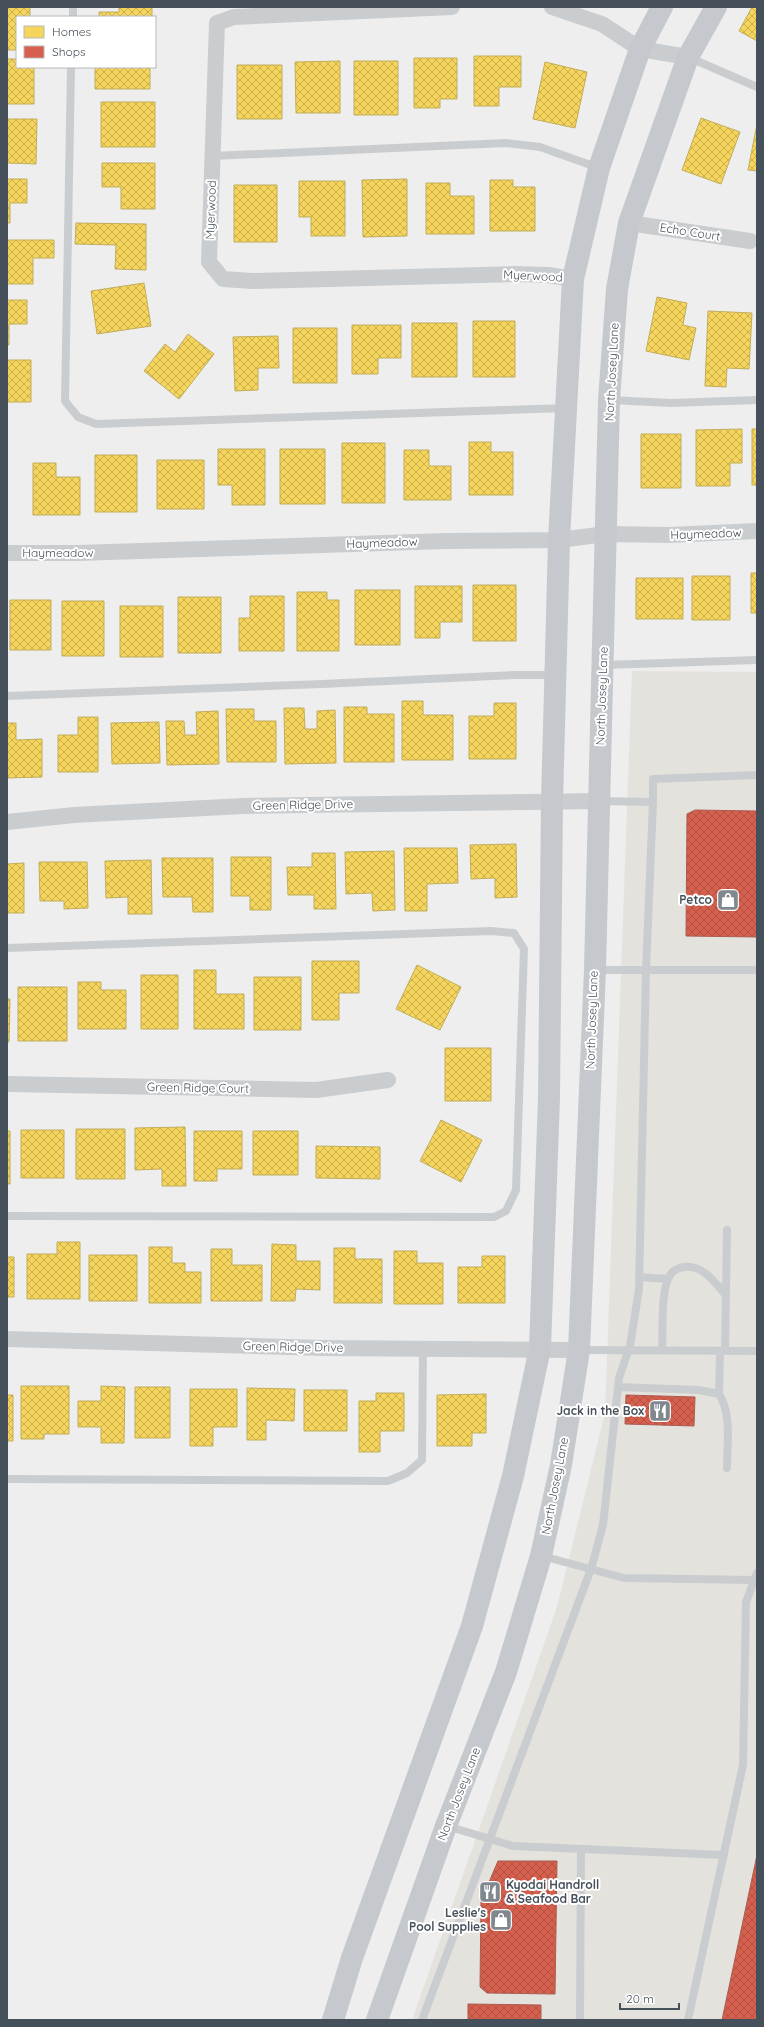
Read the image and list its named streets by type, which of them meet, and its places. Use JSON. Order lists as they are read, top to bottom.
{
  "streets": {
    "main road": ["North Josey Lane"],
    "street": [
      "Myerwood",
      "Echo Court",
      "Haymeadow",
      "Green Ridge Drive",
      "Green Ridge Court"
    ]
  },
  "crossings": [
    ["Echo Court", "North Josey Lane"],
    ["North Josey Lane", "Haymeadow"],
    ["North Josey Lane", "Green Ridge Drive"]
  ],
  "places": {
    "shop": ["Petco", "Leslie's Pool Supplies"],
    "restaurant": ["Jack in the Box", "Kyodai Handroll & Seafood Bar"]
  },
  "legend": ["Homes", "Shops"],
  "scale_bar": "20 m"
}
